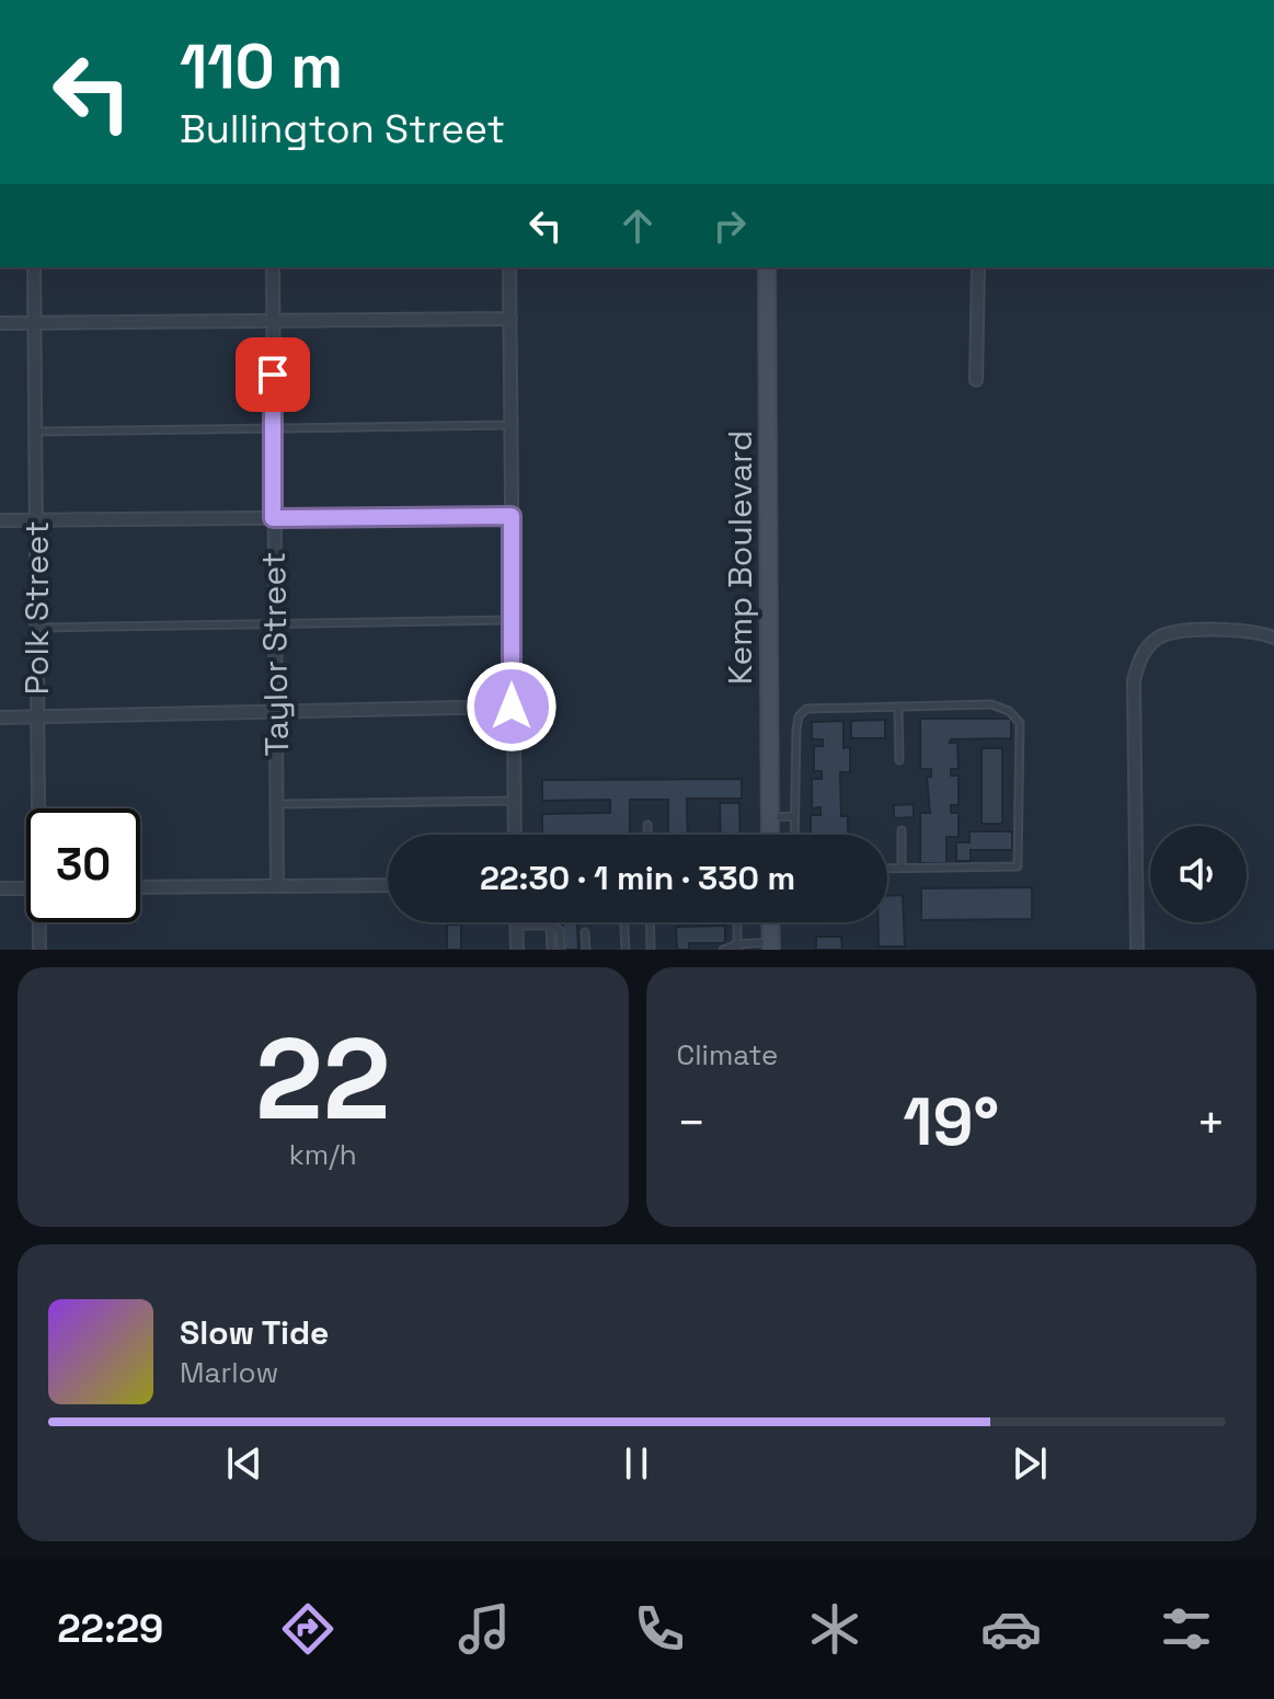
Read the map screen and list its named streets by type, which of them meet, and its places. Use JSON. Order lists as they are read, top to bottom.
{
  "streets": {
    "main road": ["Kemp Boulevard"],
    "street": ["Polk Street", "Taylor Street"]
  },
  "page": {
    "turn": ["110 m", "Bullington Street"],
    "limit": "30",
    "trip": "22:30 · 1 min · 330 m",
    "tile": [
      ["22", "km/h"],
      "Climate"
    ],
    "heat": ["−", "19°", "+"],
    "song": ["Slow Tide", "Marlow"],
    "tabs": "22:29"
  }
}
